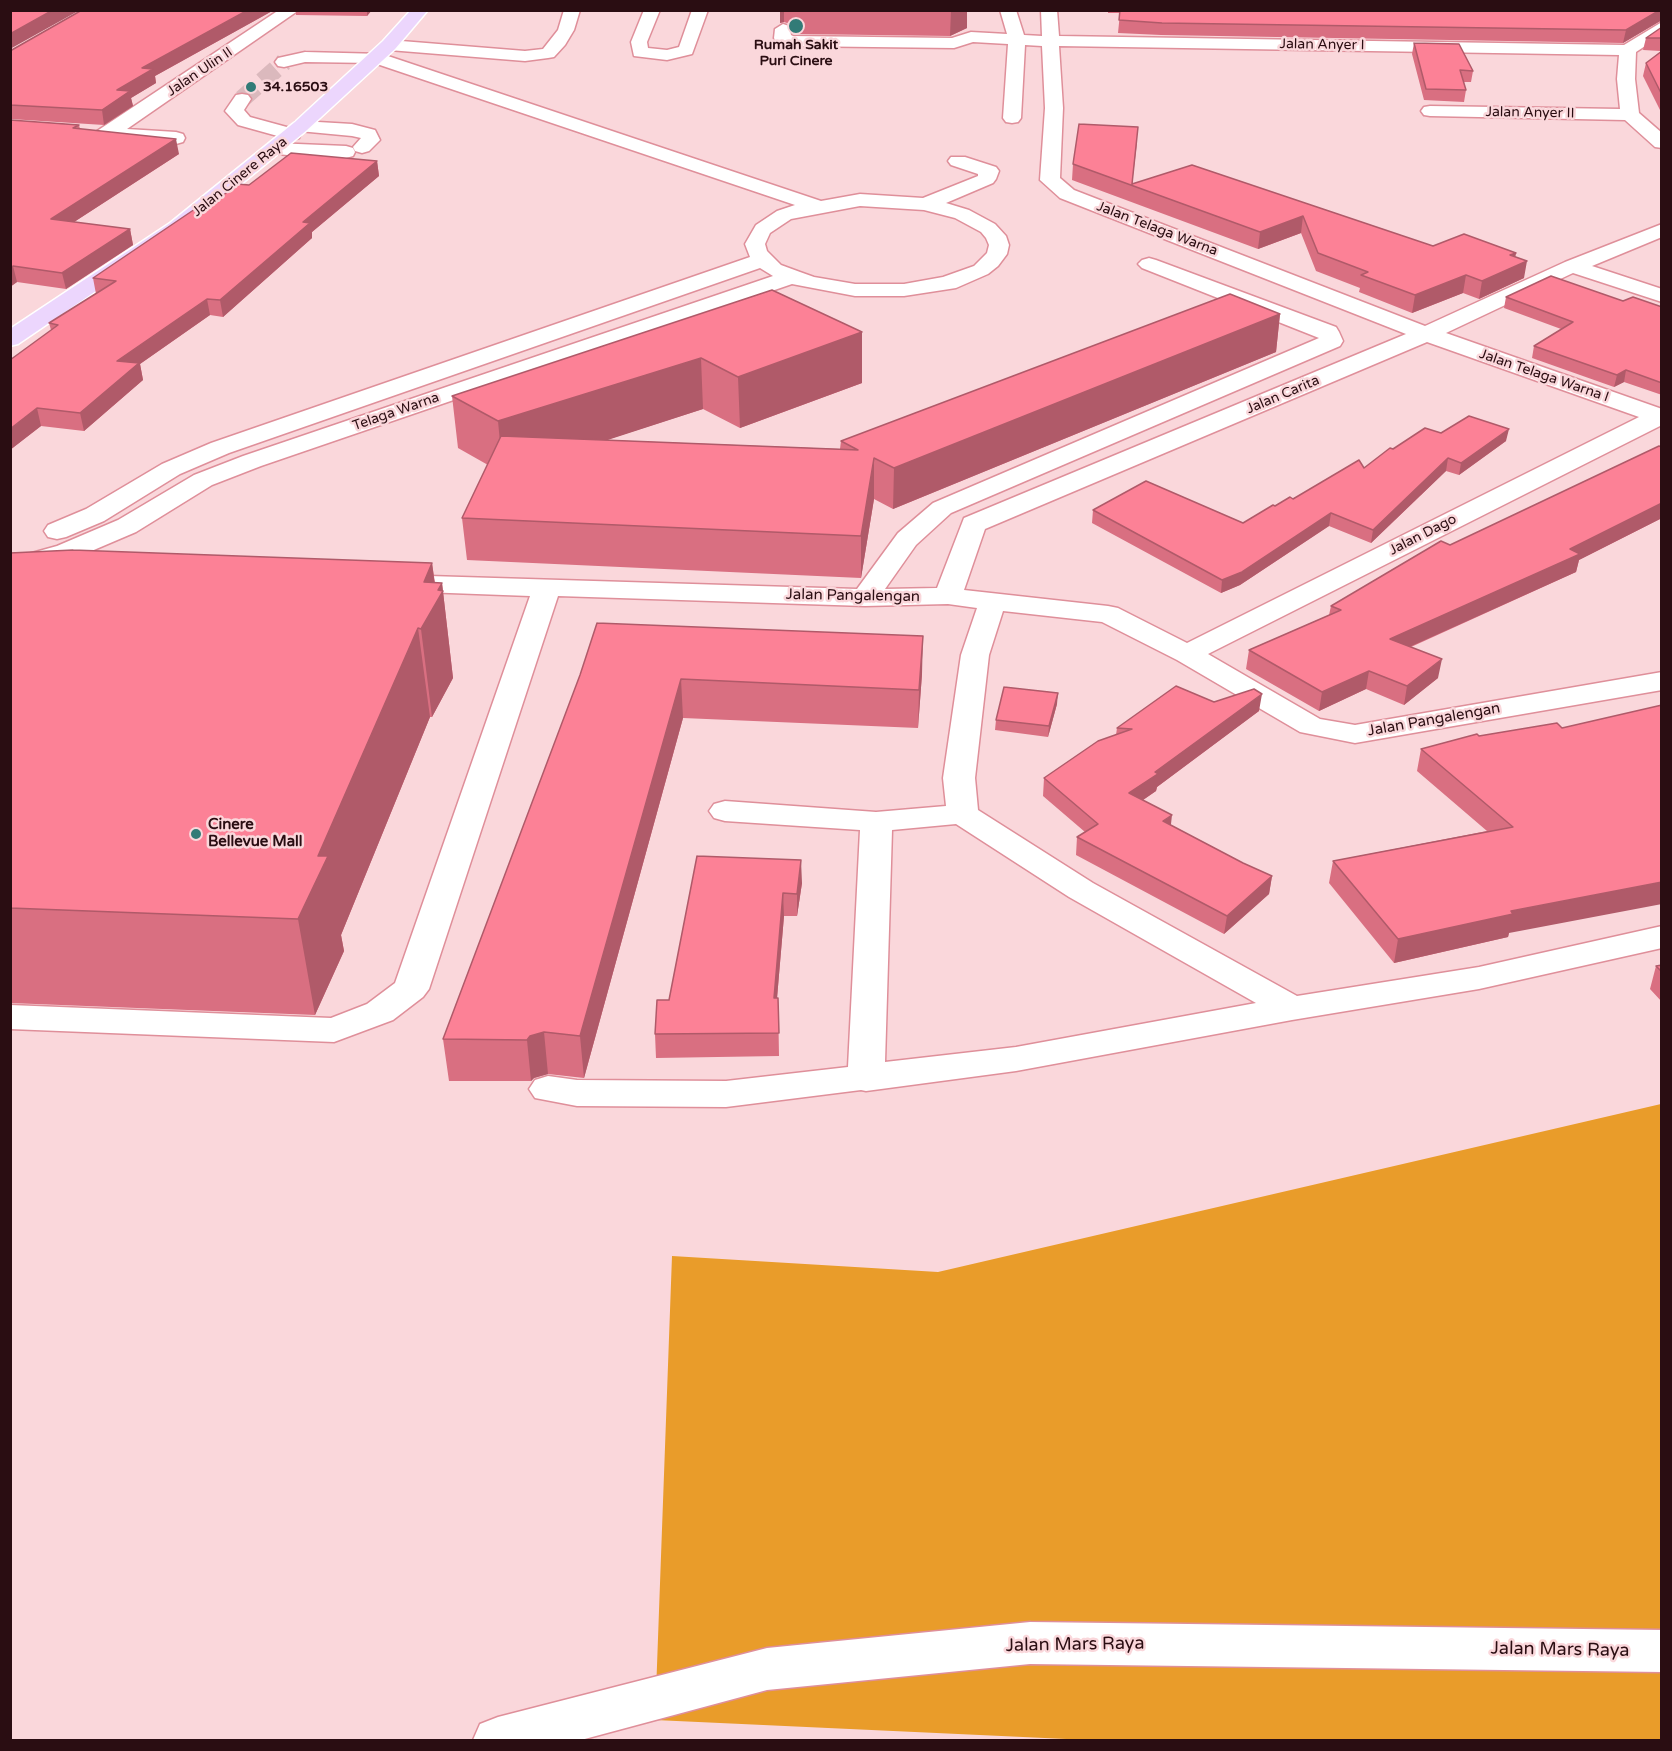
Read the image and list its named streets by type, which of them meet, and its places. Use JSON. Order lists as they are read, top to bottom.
{
  "streets": {
    "main road": ["Jalan Cinere Raya"],
    "street": [
      "Jalan Anyer I",
      "Jalan Ulin II",
      "Jalan Anyer II",
      "Jalan Telaga Warna",
      "Jalan Telaga Warna I",
      "Jalan Carita",
      "Telaga Warna",
      "Jalan Dago",
      "Jalan Pangalengan",
      "Jalan Mars Raya"
    ]
  },
  "crossings": [
    ["Jalan Anyer I", "Jalan Telaga Warna"],
    ["Jalan Telaga Warna", "Jalan Telaga Warna I"],
    ["Jalan Telaga Warna", "Jalan Carita"],
    ["Jalan Telaga Warna I", "Jalan Carita"],
    ["Jalan Telaga Warna I", "Jalan Dago"],
    ["Jalan Dago", "Jalan Pangalengan"]
  ],
  "places": ["Rumah Sakit Puri Cinere", "34.16503", "Cinere Bellevue Mall"]
}
